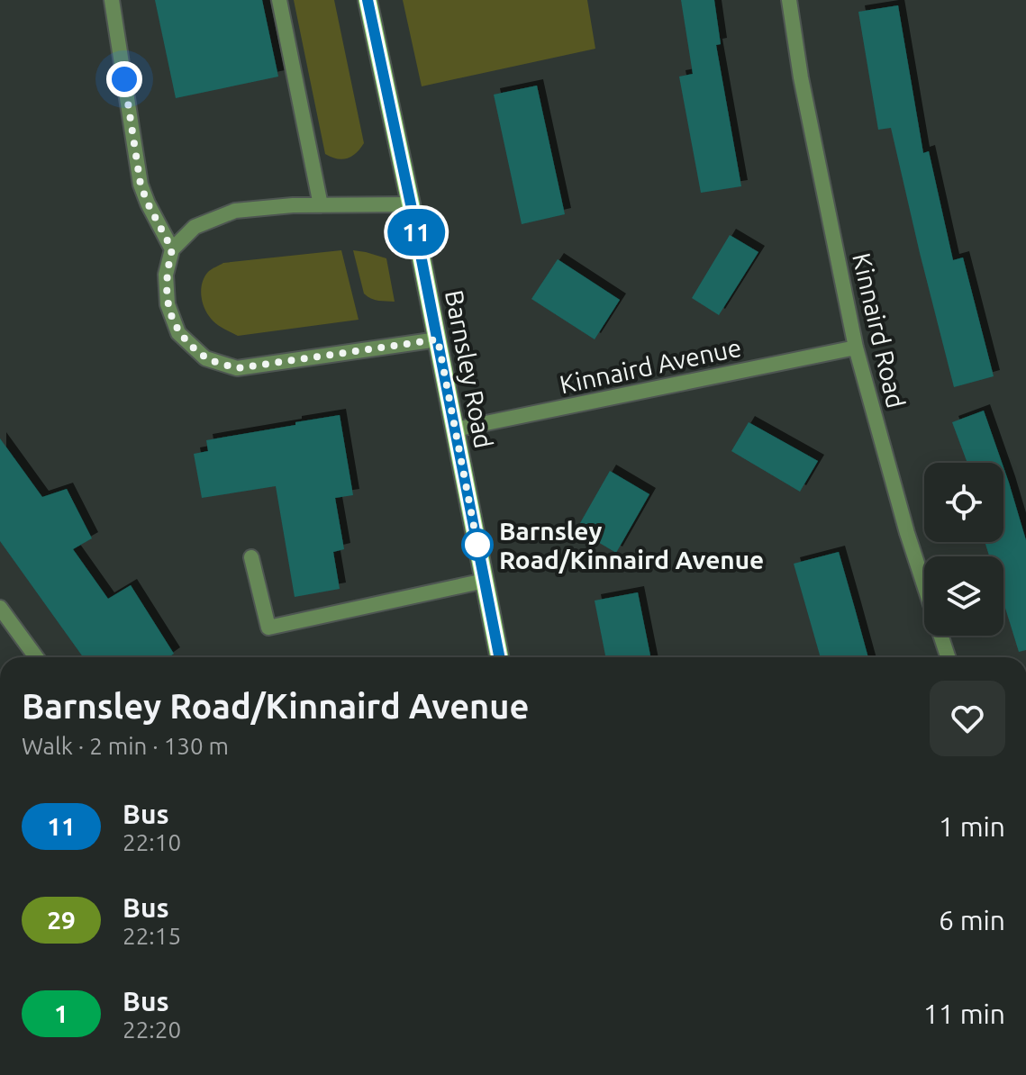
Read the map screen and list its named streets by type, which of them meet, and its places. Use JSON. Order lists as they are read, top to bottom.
{
  "streets": {
    "main road": ["Barnsley Road"],
    "street": ["Kinnaird Road", "Kinnaird Avenue"]
  },
  "crossings": [
    ["Kinnaird Road", "Kinnaird Avenue"],
    ["Kinnaird Avenue", "Barnsley Road"]
  ],
  "places": ["Barnsley Road/Kinnaird Avenue"],
  "lines": ["bus line 11"],
  "page": {
    "on_map": "11",
    "heading": ["Barnsley Road/Kinnaird Avenue", "Walk · 2 min · 130 m"],
    "list": [
      {
        "mark": "11",
        "name": "Bus",
        "note": "22:10",
        "value": "1 min"
      },
      {
        "mark": "29",
        "name": "Bus",
        "note": "22:15",
        "value": "6 min"
      },
      {
        "mark": "1",
        "name": "Bus",
        "note": "22:20",
        "value": "11 min"
      }
    ]
  }
}
